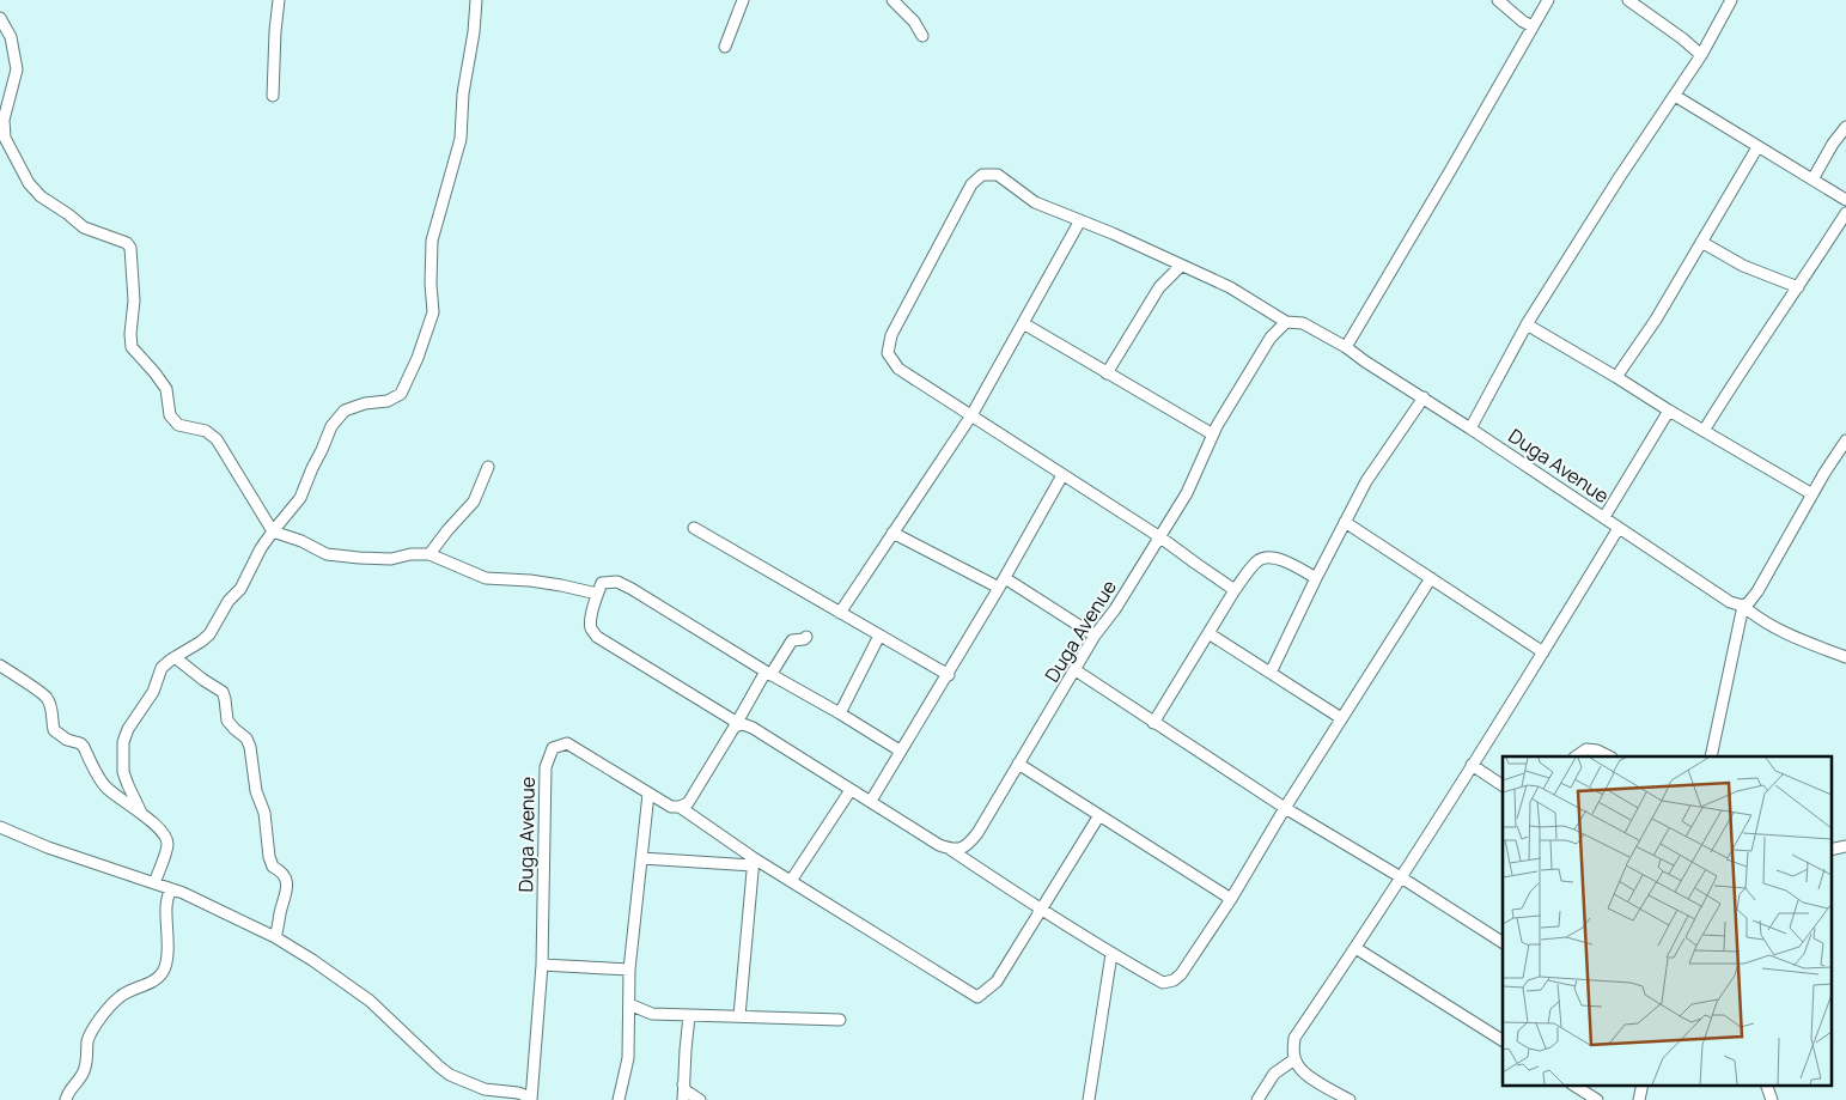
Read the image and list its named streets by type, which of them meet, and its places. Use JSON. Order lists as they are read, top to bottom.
{
  "streets": {
    "street": ["Duga Avenue"]
  }
}
